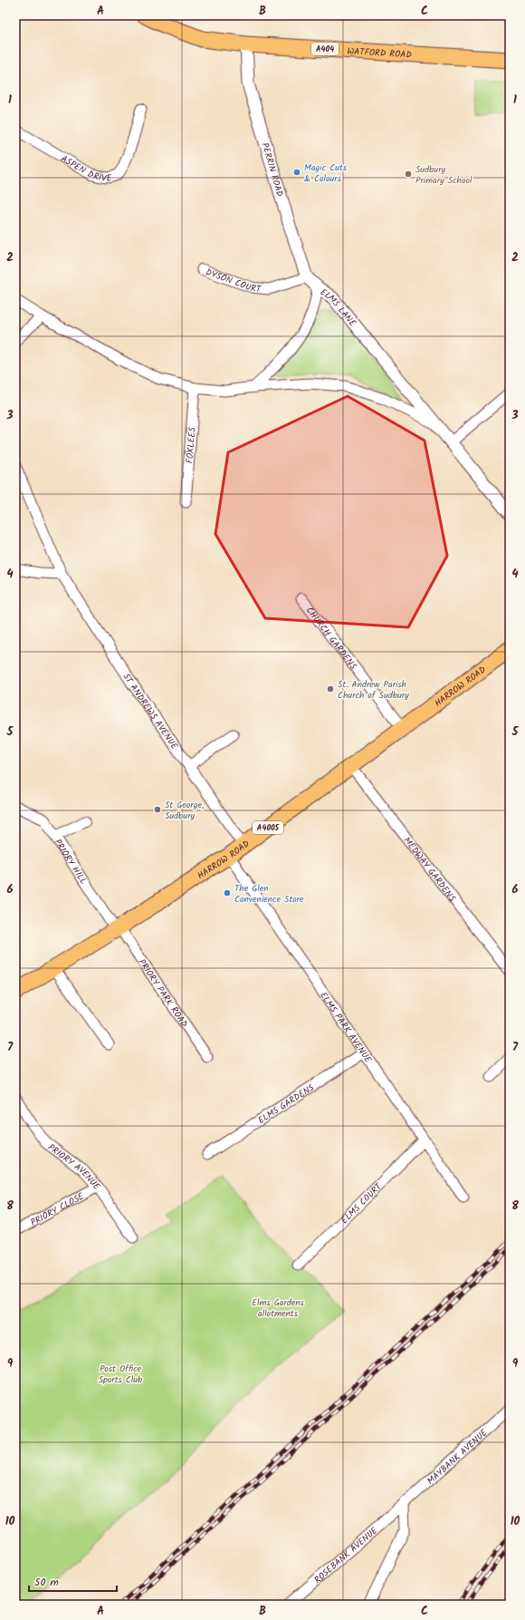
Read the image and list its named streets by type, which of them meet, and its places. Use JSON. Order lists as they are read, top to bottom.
{
  "streets": {
    "main road": [
      "A404",
      "WATFORD ROAD",
      "HARROW ROAD",
      "A4005"
    ],
    "street": [
      "ASPEN DRIVE",
      "PERRIN ROAD",
      "DYSON COURT",
      "ELMS LANE",
      "FOXLEES",
      "CHURCH GARDENS",
      "ST ANDREWS AVENUE",
      "PRIORY HILL",
      "MEDWAY GARDENS",
      "PRIORY PARK ROAD",
      "ELMS PARK AVENUE",
      "ELMS GARDENS",
      "PRIORY AVENUE",
      "ELMS COURT",
      "PRIORY CLOSE",
      "MAYBANK AVENUE",
      "ROSEBANK AVENUE"
    ]
  },
  "crossings": [
    ["WATFORD ROAD", "PERRIN ROAD"],
    ["PERRIN ROAD", "DYSON COURT"],
    ["PERRIN ROAD", "ELMS LANE"],
    ["ELMS LANE", "FOXLEES"],
    ["CHURCH GARDENS", "HARROW ROAD"],
    ["HARROW ROAD", "ST ANDREWS AVENUE"],
    ["HARROW ROAD", "PRIORY HILL"],
    ["HARROW ROAD", "MEDWAY GARDENS"],
    ["HARROW ROAD", "PRIORY PARK ROAD"],
    ["HARROW ROAD", "ELMS PARK AVENUE"],
    ["PRIORY HILL", "PRIORY PARK ROAD"],
    ["ELMS PARK AVENUE", "ELMS GARDENS"],
    ["ELMS PARK AVENUE", "ELMS COURT"],
    ["PRIORY AVENUE", "PRIORY CLOSE"],
    ["MAYBANK AVENUE", "ROSEBANK AVENUE"]
  ],
  "parks": ["Elms Gardens allotments", "Post Office Sports Club"],
  "places": [
    "Magic Cuts & Colours",
    "Sudbury Primary School",
    "St. Andrew Parish Church of Sudbury",
    "St George, Sudbury",
    "The Glen Convenience Store"
  ],
  "scale_bar": "50 m",
  "grid": {
    "columns": ["A", "B", "C"],
    "rows": [
      "1",
      "2",
      "3",
      "4",
      "5",
      "6",
      "7",
      "8",
      "9",
      "10"
    ]
  }
}
